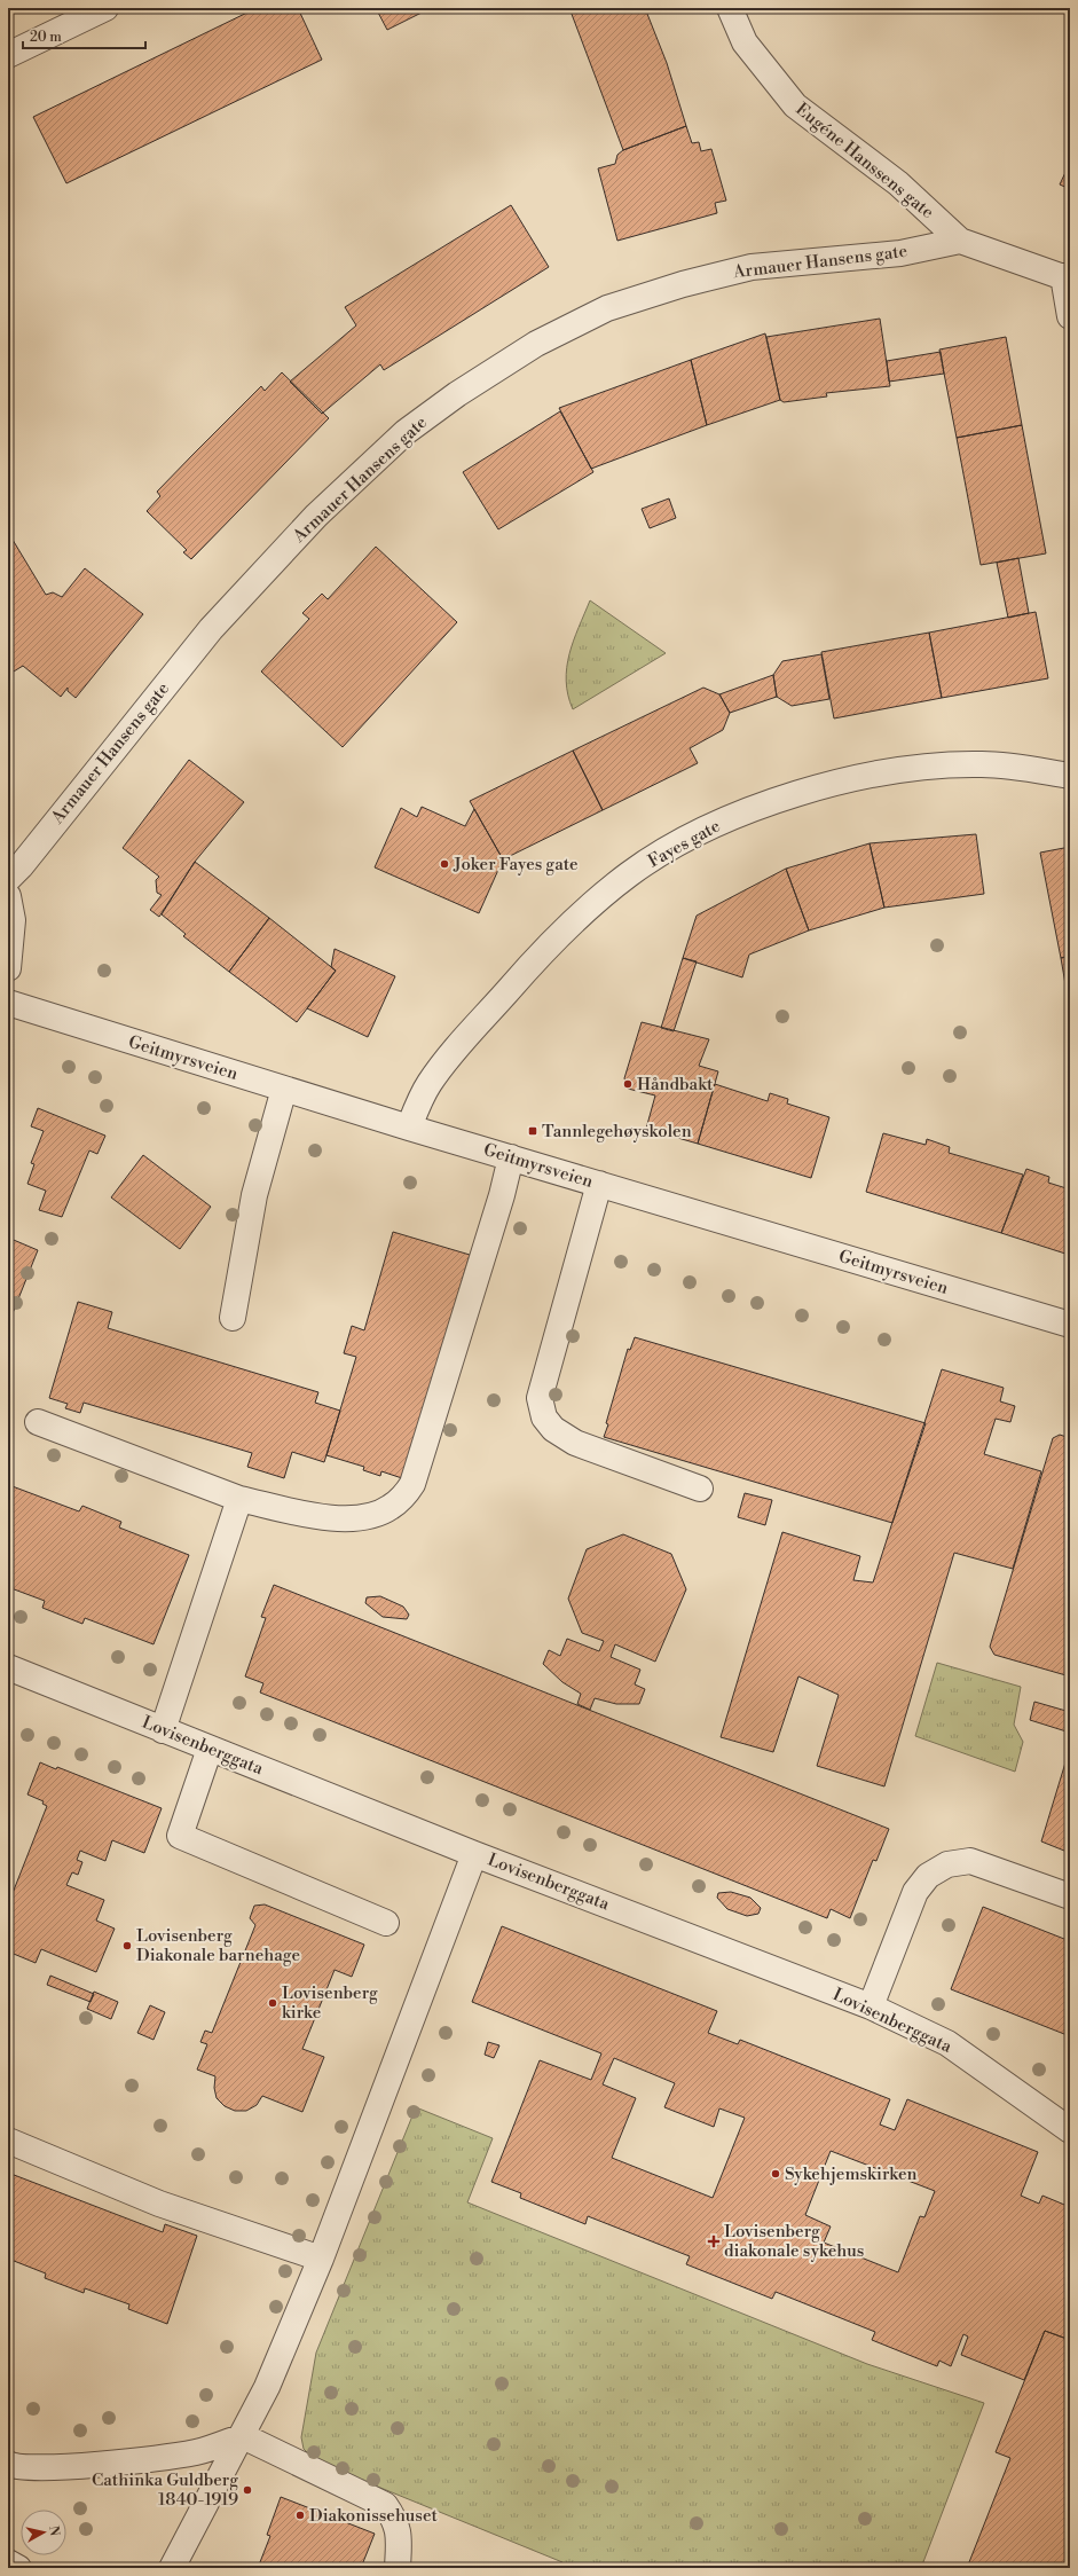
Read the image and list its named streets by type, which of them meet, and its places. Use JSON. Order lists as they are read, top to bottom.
{
  "streets": {
    "street": [
      "Eugéne Hanssens gate",
      "Armauer Hansens gate",
      "Fayes gate",
      "Geitmyrsveien",
      "Lovisenberggata"
    ]
  },
  "crossings": [
    ["Eugéne Hanssens gate", "Armauer Hansens gate"],
    ["Fayes gate", "Geitmyrsveien"]
  ],
  "places": {
    "other": [
      "Joker Fayes gate",
      "Håndbakt",
      "Lovisenberg Diakonale barnehage",
      "Lovisenberg kirke",
      "Sykehjemskirken",
      "Cathinka Guldberg 1840-1919",
      "Diakonissehuset"
    ],
    "transit": ["Tannlegehøyskolen"],
    "health": ["Lovisenberg diakonale sykehus"]
  },
  "scale_bar": "20 m",
  "north": "right"
}
